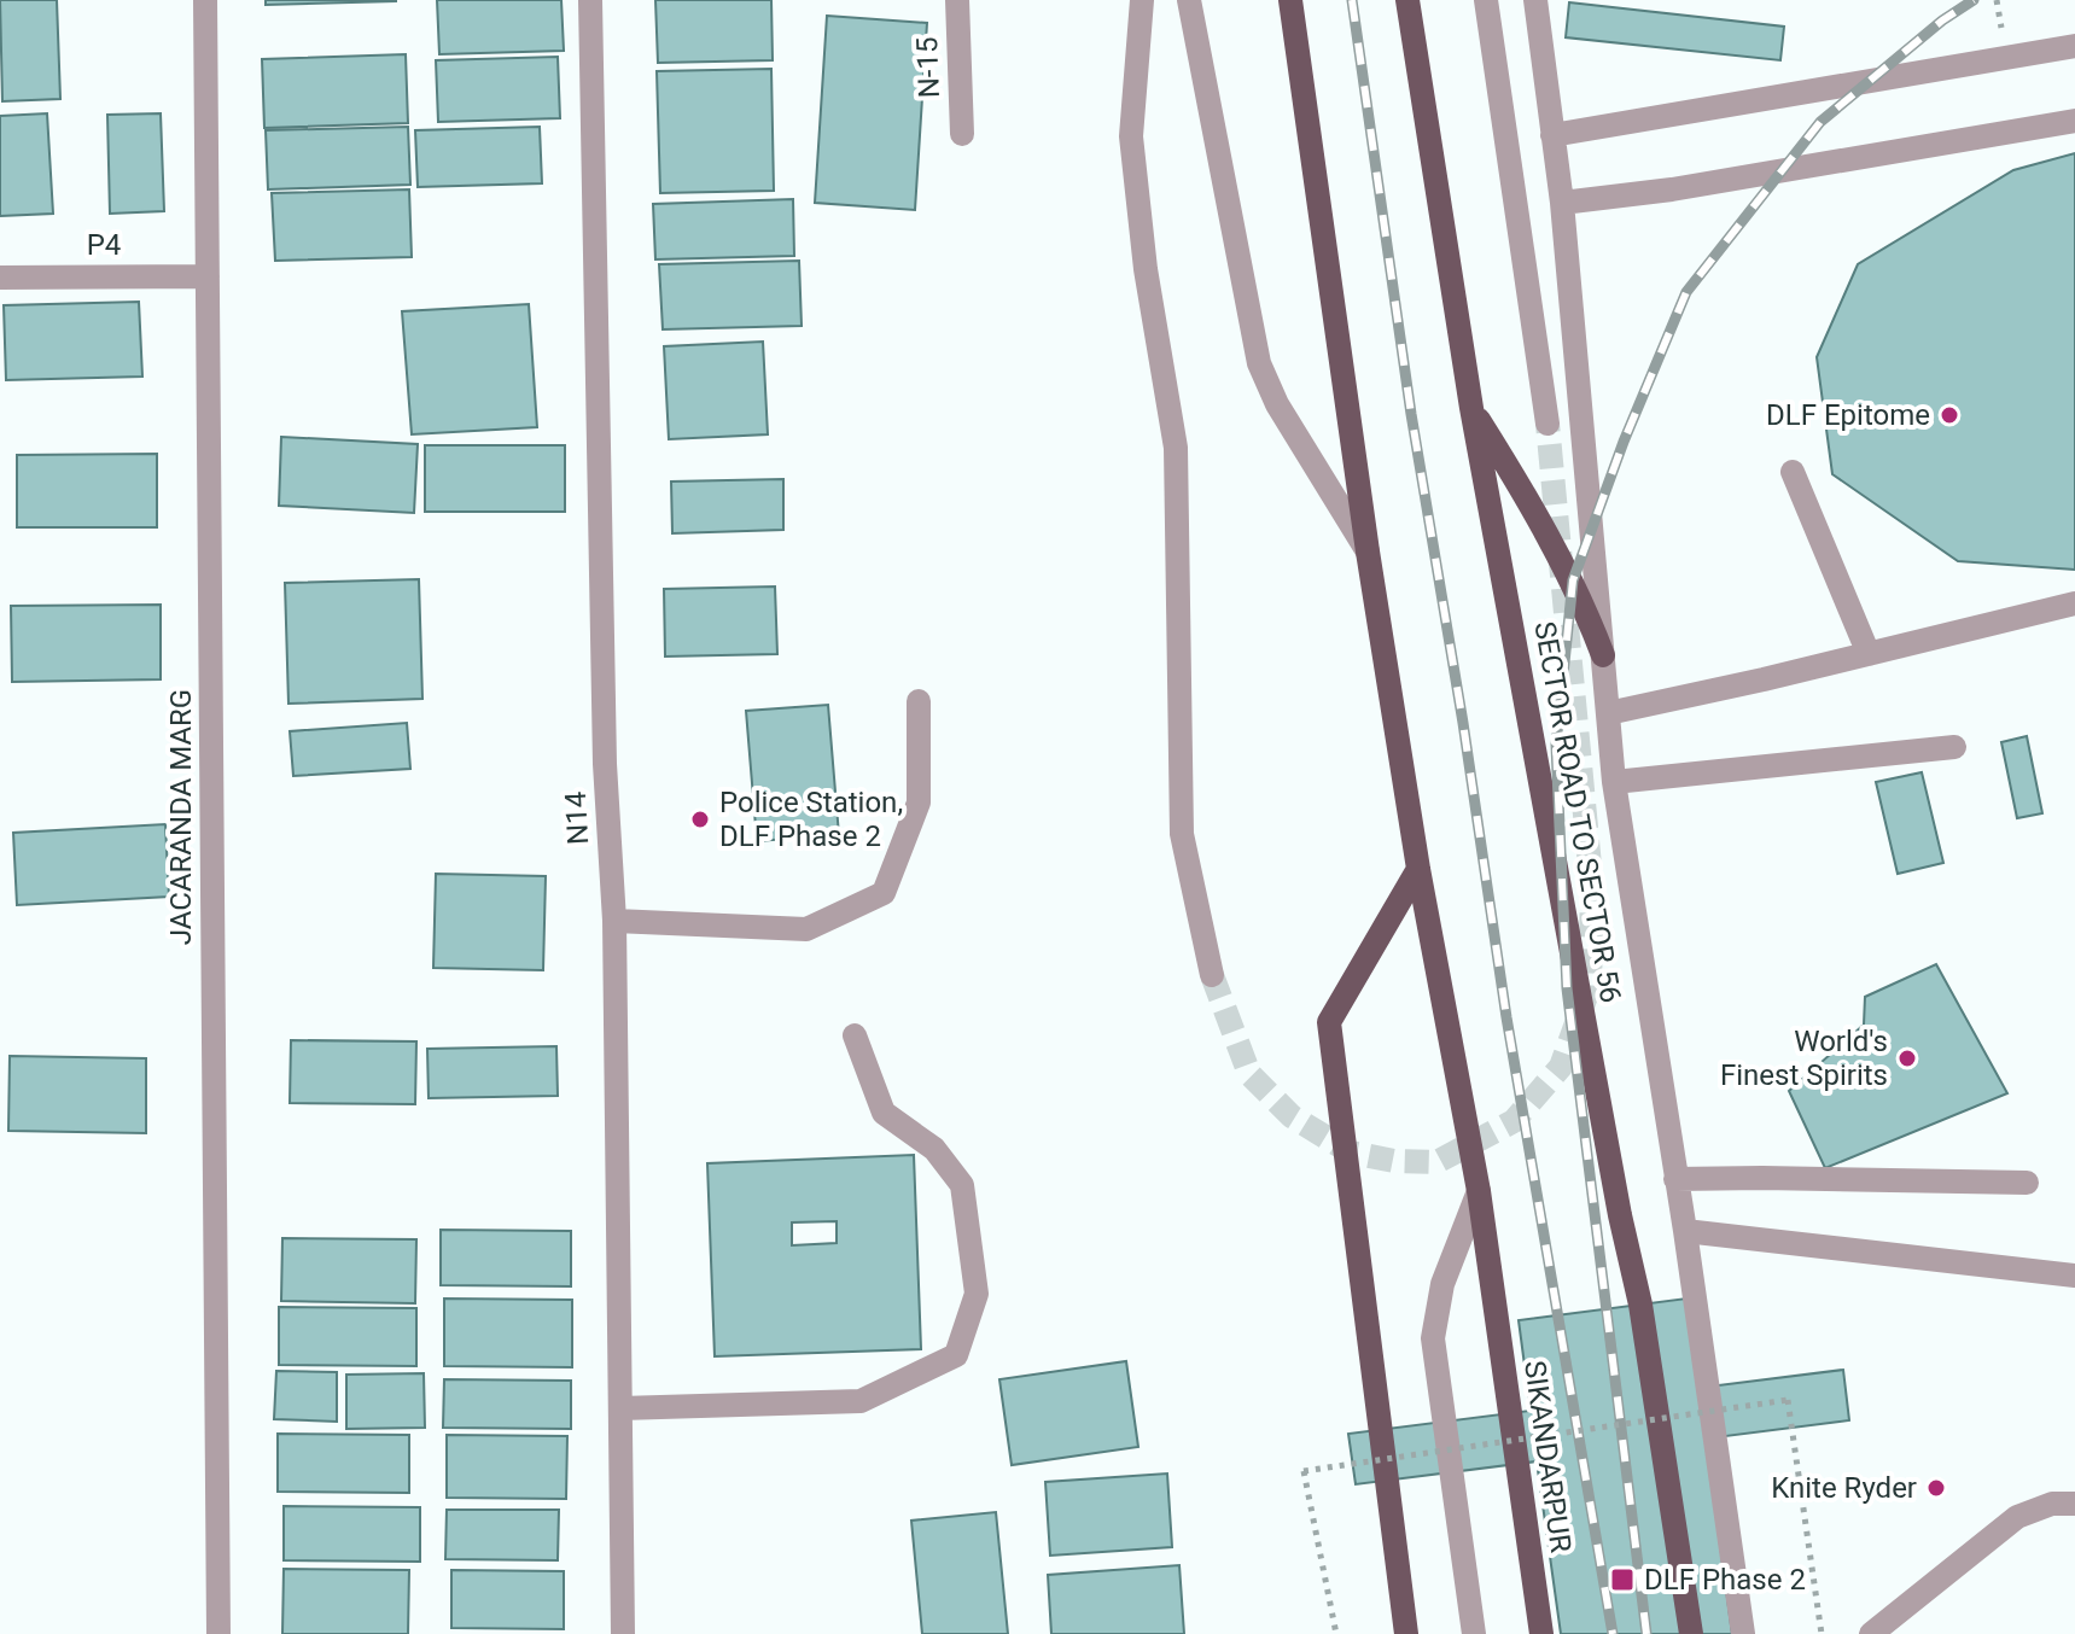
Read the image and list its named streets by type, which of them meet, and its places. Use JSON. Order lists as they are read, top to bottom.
{
  "streets": {
    "main road": ["SECTOR ROAD TO SECTOR 56", "SIKANDARPUR"],
    "street": [
      "N-15",
      "P4",
      "JACARANDA MARG",
      "N14"
    ]
  },
  "crossings": [
    ["P4", "JACARANDA MARG"]
  ],
  "places": {
    "other": [
      "DLF Epitome",
      "Police Station, DLF Phase 2",
      "World's Finest Spirits",
      "Knite Ryder"
    ],
    "transit": ["DLF Phase 2"]
  }
}
